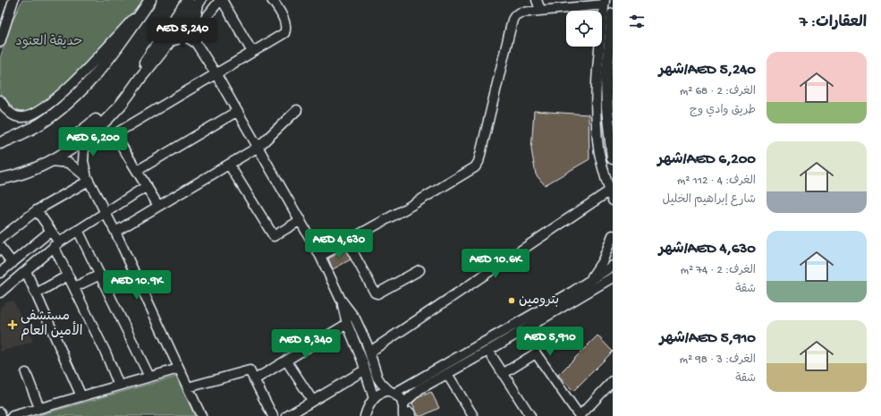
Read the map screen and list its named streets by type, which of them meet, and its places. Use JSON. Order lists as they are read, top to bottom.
{
  "parks": ["حديقة العنود"],
  "places": {
    "other": ["بترومين"],
    "health": ["مستشفى الأمين العام"]
  },
  "page": {
    "heading": "العقارات: 7",
    "price": [
      "AED 5,240",
      "AED 6,200",
      "AED 4,630",
      "AED 10.6K",
      "AED 10.9K",
      "AED 5,910",
      "AED 8,340"
    ],
    "list": [
      {
        "name": "AED 5,240/شهر",
        "note": "الغرف: 2 · 68 m² · طريق وادي وج"
      },
      {
        "name": "AED 6,200/شهر",
        "note": "الغرف: 4 · 112 m² · شارع إبراهيم الخليل"
      },
      {
        "name": "AED 4,630/شهر",
        "note": "الغرف: 2 · 74 m² · شقة"
      },
      {
        "name": "AED 5,910/شهر",
        "note": "الغرف: 3 · 98 m² · شقة"
      }
    ]
  }
}
